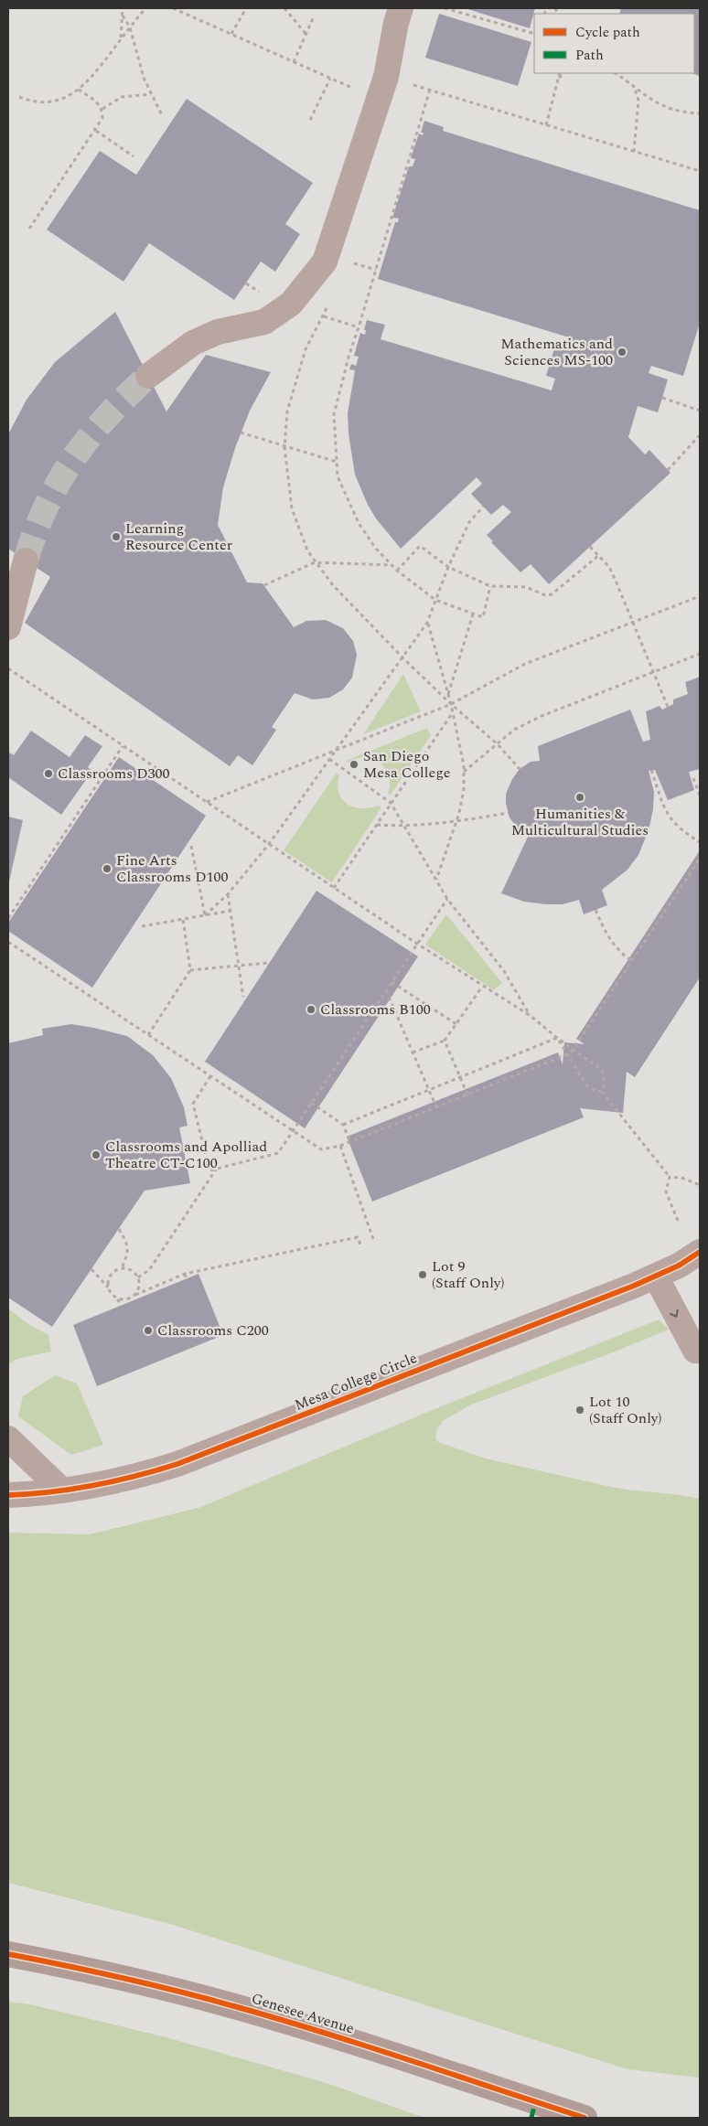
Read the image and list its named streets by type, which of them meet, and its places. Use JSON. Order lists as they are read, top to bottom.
{
  "streets": {
    "main road": ["Genesee Avenue"],
    "street": ["Mesa College Circle"]
  },
  "places": [
    "Mathematics and Sciences MS-100",
    "Learning Resource Center",
    "San Diego Mesa College",
    "Classrooms D300",
    "Humanities & Multicultural Studies",
    "Fine Arts Classrooms D100",
    "Classrooms B100",
    "Classrooms and Apolliad Theatre CT-C100",
    "Lot 9 (Staff Only)",
    "Classrooms C200",
    "Lot 10 (Staff Only)"
  ],
  "legend": ["Cycle path", "Path"]
}
